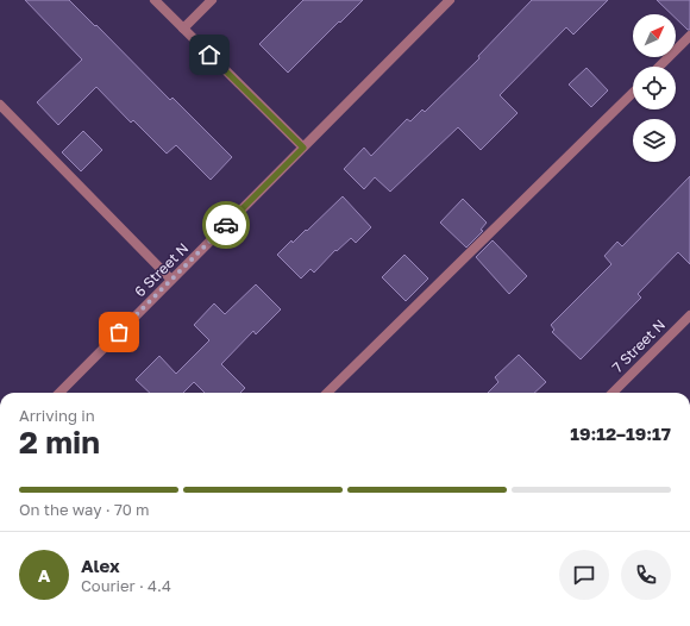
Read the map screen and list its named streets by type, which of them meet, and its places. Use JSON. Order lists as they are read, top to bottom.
{
  "streets": {
    "street": ["6 Street N", "7 Street N"]
  },
  "north": "top right",
  "page": {
    "heading": ["2 min", "Arriving in", "19:12–19:17"],
    "panel": ["Alex", "Courier · 4.4"],
    "bar": "On the way · 70 m",
    "round": "A"
  }
}
